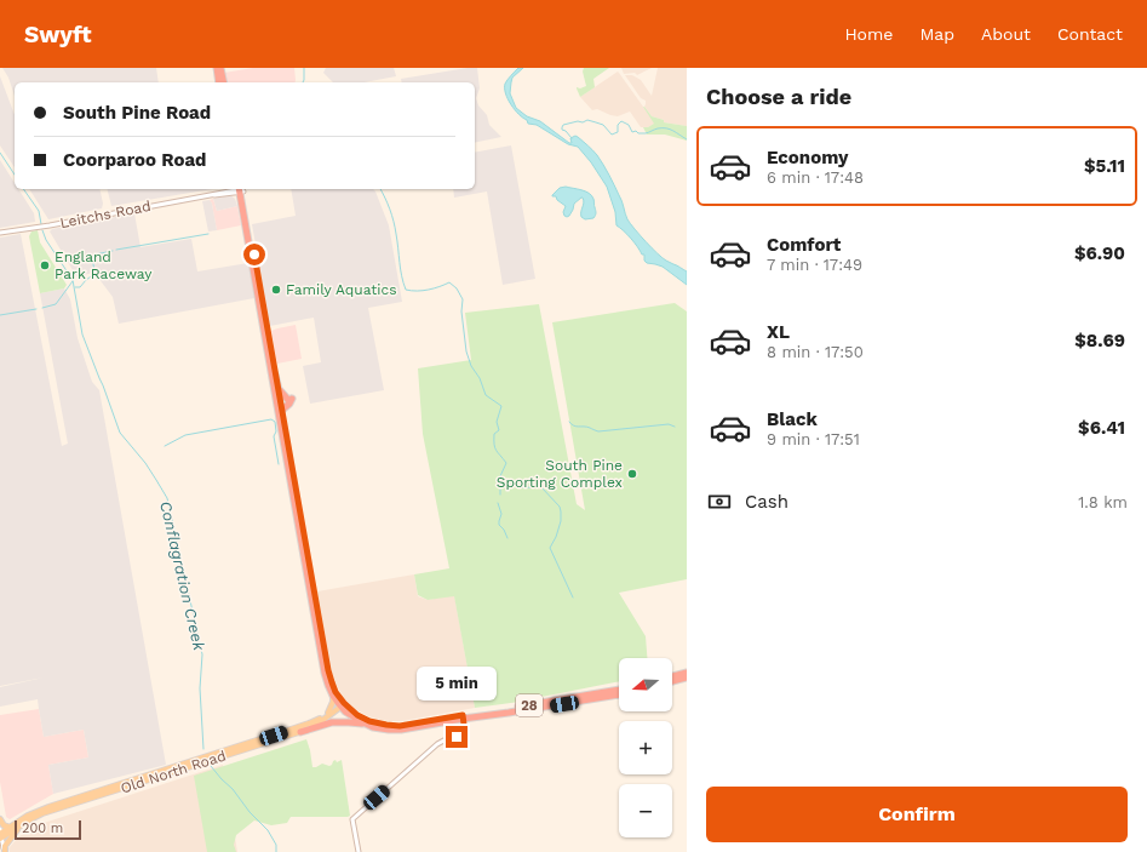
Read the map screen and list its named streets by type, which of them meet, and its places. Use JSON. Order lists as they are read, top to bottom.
{
  "streets": {
    "highway": ["28"],
    "main road": ["Old North Road"],
    "street": ["Leitchs Road"]
  },
  "crossings": [
    ["Leitchs Road", "28"],
    ["28", "Old North Road"]
  ],
  "water": ["Conflagration Creek"],
  "places": ["England Park Raceway", "Family Aquatics", "South Pine Sporting Complex"],
  "scale_bar": "200 m",
  "north": "left",
  "page": {
    "header": "Swyft",
    "nav": [
      "Home",
      "Map",
      "About",
      "Contact"
    ],
    "heading": "Choose a ride",
    "banner": ["South Pine Road", "Coorparoo Road"],
    "list": [
      {
        "name": "Economy",
        "note": "6 min · 17:48",
        "value": "$5.11"
      },
      {
        "name": "Comfort",
        "note": "7 min · 17:49",
        "value": "$6.90"
      },
      {
        "name": "XL",
        "note": "8 min · 17:50",
        "value": "$8.69"
      },
      {
        "name": "Black",
        "note": "9 min · 17:51",
        "value": "$6.41"
      }
    ],
    "pay": ["Cash", "1.8 km"],
    "map_buttons": ["+", "−"],
    "bubble": "5 min",
    "buttons": "Confirm",
    "scale": "200 m"
  }
}
